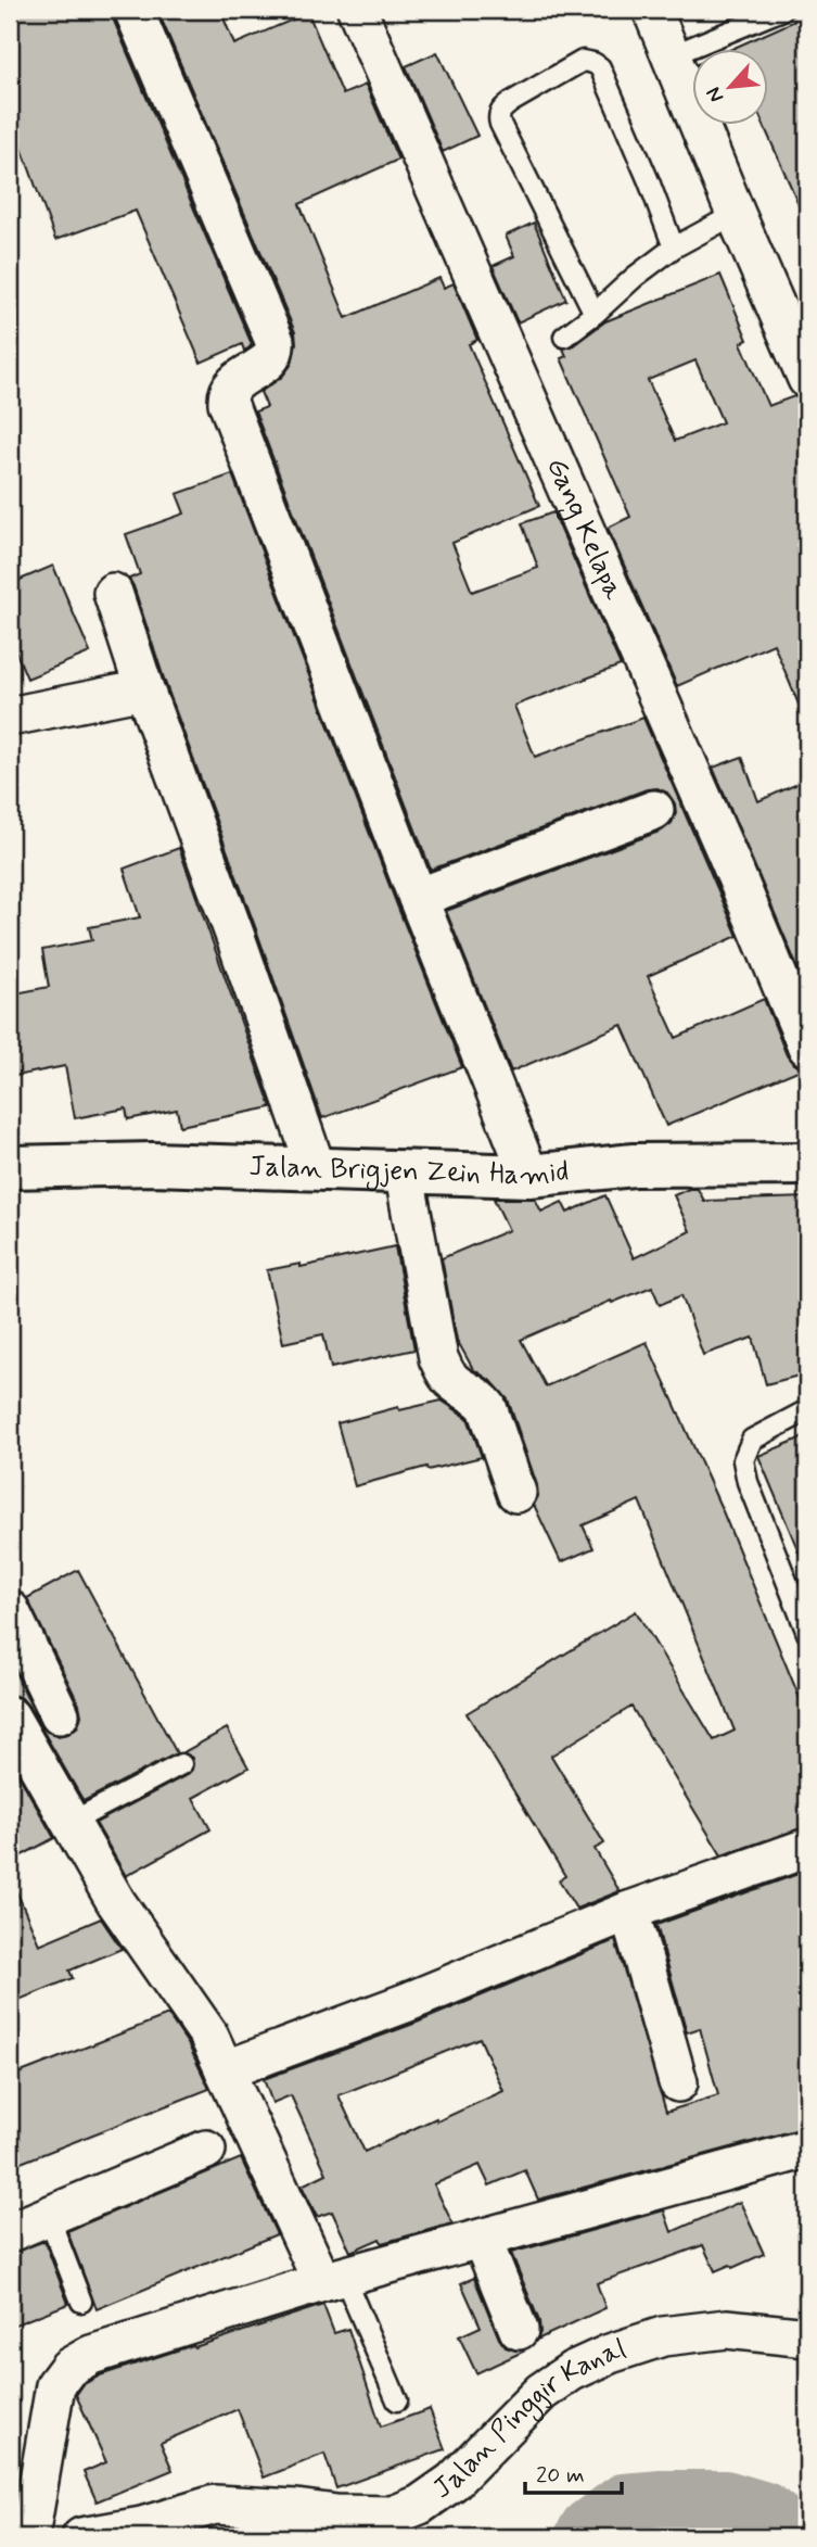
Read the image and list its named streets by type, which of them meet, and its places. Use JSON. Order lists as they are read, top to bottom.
{
  "streets": {
    "main road": ["Jalan Brigjen Zein Hamid"],
    "street": ["Gang Kelapa", "Jalan Pinggir Kanal"]
  },
  "scale_bar": "20 m",
  "north": "bottom left"
}
